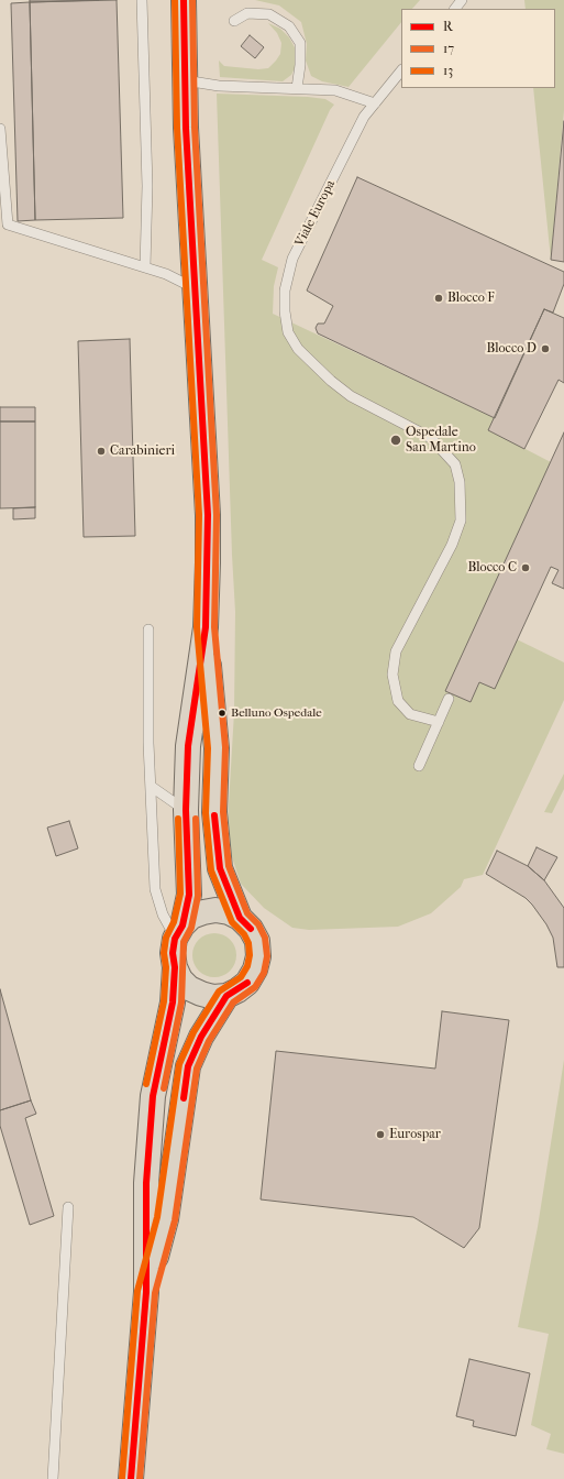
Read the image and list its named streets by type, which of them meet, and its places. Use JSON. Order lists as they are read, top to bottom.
{
  "streets": {
    "lane": ["Viale Europa"]
  },
  "places": [
    "Blocco F",
    "Blocco D",
    "Ospedale San Martino",
    "Carabinieri",
    "Blocco C",
    "Belluno Ospedale",
    "Eurospar"
  ],
  "lines": ["transit line R", "transit line 17", "transit line 13"],
  "legend": ["R", "17", "13"]
}
